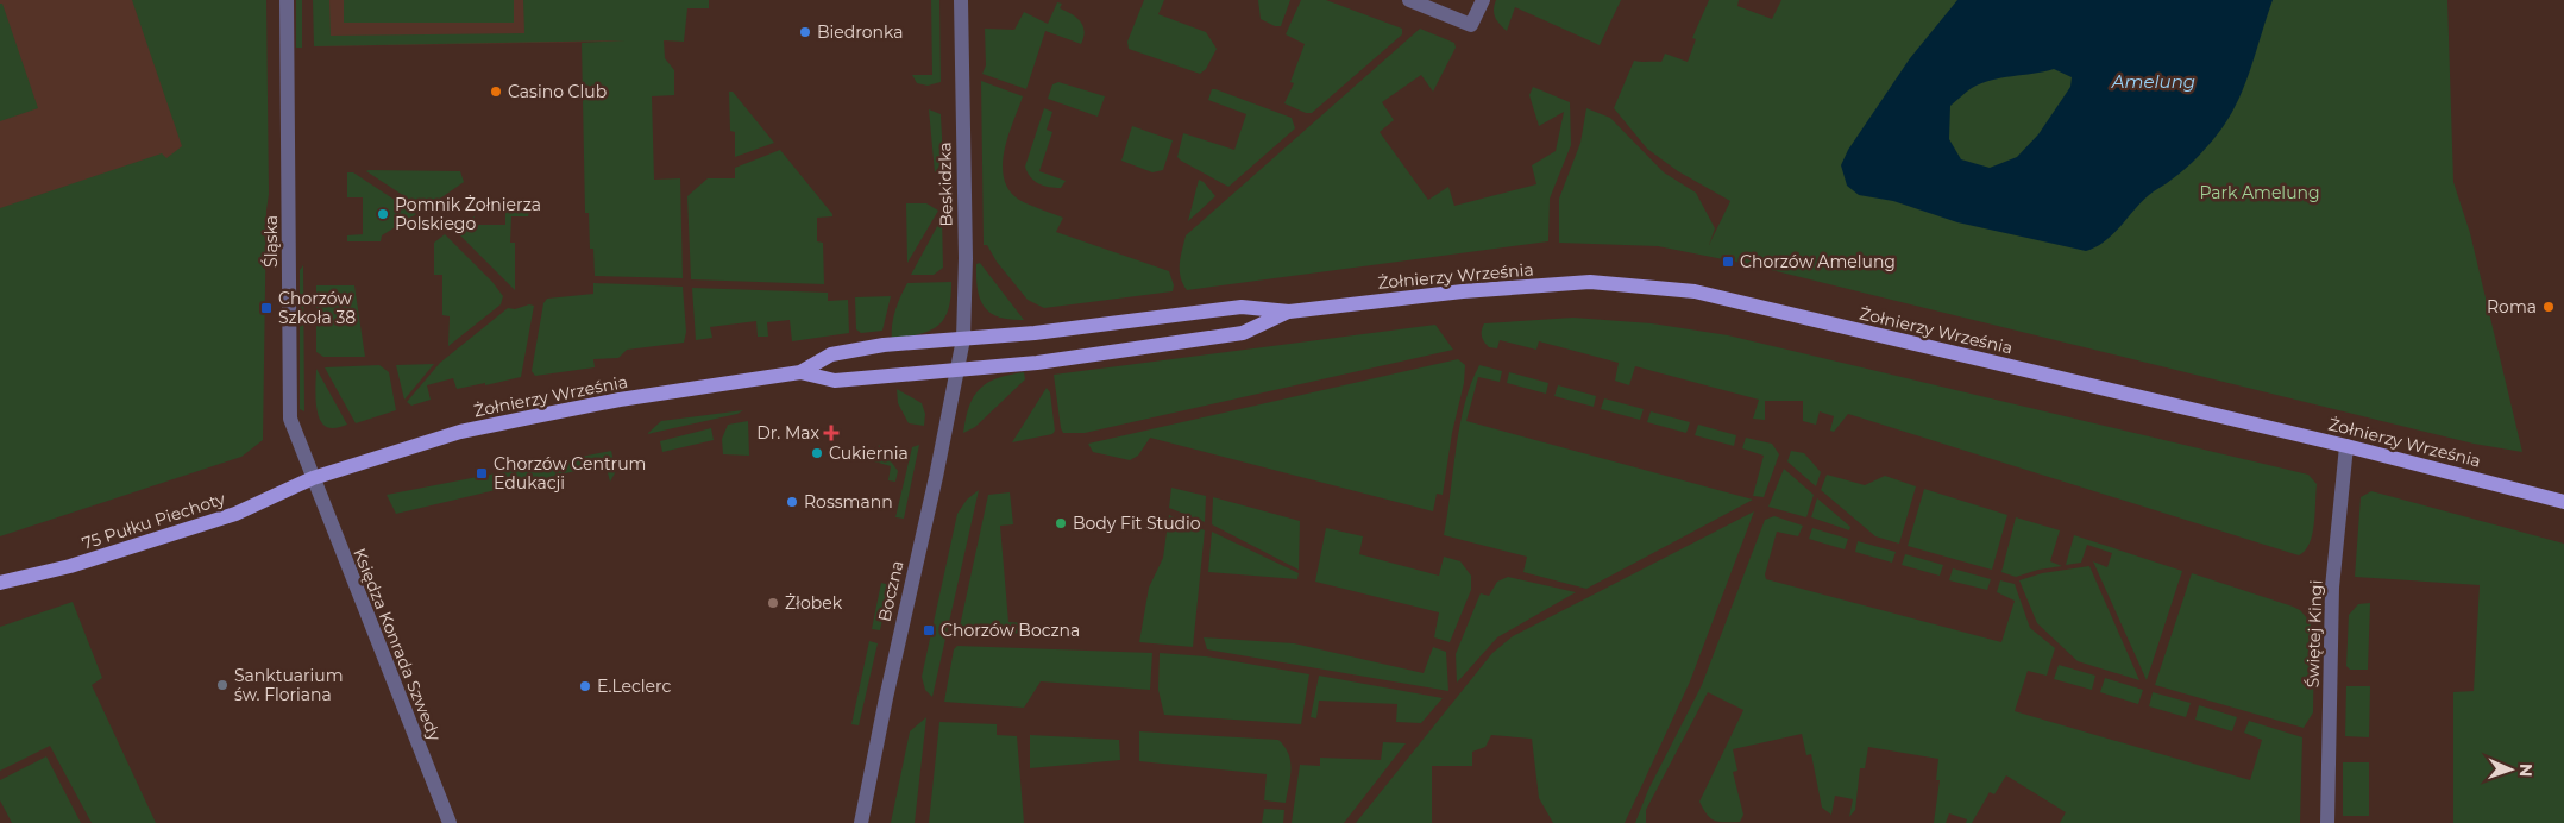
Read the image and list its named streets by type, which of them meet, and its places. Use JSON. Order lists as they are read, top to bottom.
{
  "streets": {
    "main road": ["Żołnierzy Września", "75 Pułku Piechoty"],
    "street": [
      "Beskidzka",
      "Śląska",
      "Boczna",
      "Świętej Kingi",
      "Księdza Konrada Szwedy"
    ]
  },
  "crossings": [
    ["Beskidzka", "Żołnierzy Września"],
    ["Beskidzka", "Boczna"],
    ["Śląska", "Żołnierzy Września"],
    ["Śląska", "75 Pułku Piechoty"],
    ["Śląska", "Księdza Konrada Szwedy"],
    ["Żołnierzy Września", "75 Pułku Piechoty"],
    ["Żołnierzy Września", "Boczna"],
    ["Żołnierzy Września", "Świętej Kingi"],
    ["Żołnierzy Września", "Księdza Konrada Szwedy"],
    ["75 Pułku Piechoty", "Księdza Konrada Szwedy"]
  ],
  "water": ["Amelung"],
  "parks": ["Park Amelung"],
  "places": {
    "other": [
      "Biedronka",
      "Casino Club",
      "Pomnik Żołnierza Polskiego",
      "Roma",
      "Cukiernia",
      "Rossmann",
      "Body Fit Studio",
      "Żłobek",
      "Sanktuarium św. Floriana",
      "E.Leclerc"
    ],
    "transit": [
      "Chorzów Amelung",
      "Chorzów Szkoła 38",
      "Chorzów Centrum Edukacji",
      "Chorzów Boczna"
    ],
    "health": ["Dr. Max"]
  },
  "north": "right"
}
